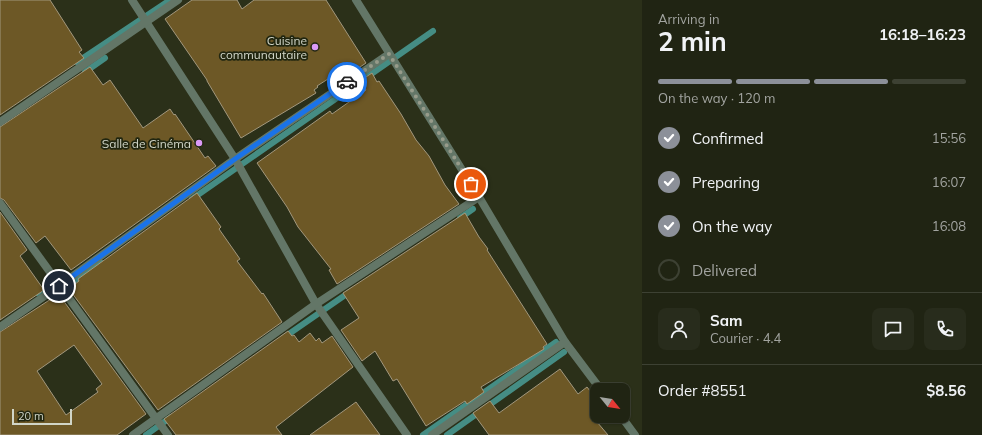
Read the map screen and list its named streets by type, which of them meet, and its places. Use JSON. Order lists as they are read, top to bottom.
{
  "places": ["Cuisine communautaire", "Salle de Cinéma"],
  "scale_bar": "20 m",
  "north": "bottom right",
  "page": {
    "heading": ["2 min", "Arriving in", "16:18–16:23"],
    "panel": [
      "Sam",
      "Courier · 4.4",
      "Order #8551",
      "$8.56"
    ],
    "bar": "On the way · 120 m",
    "list": [
      ["Confirmed", "15:56"],
      ["Preparing", "16:07"],
      ["On the way", "16:08"],
      "Delivered"
    ],
    "scale": "20 m"
  }
}
